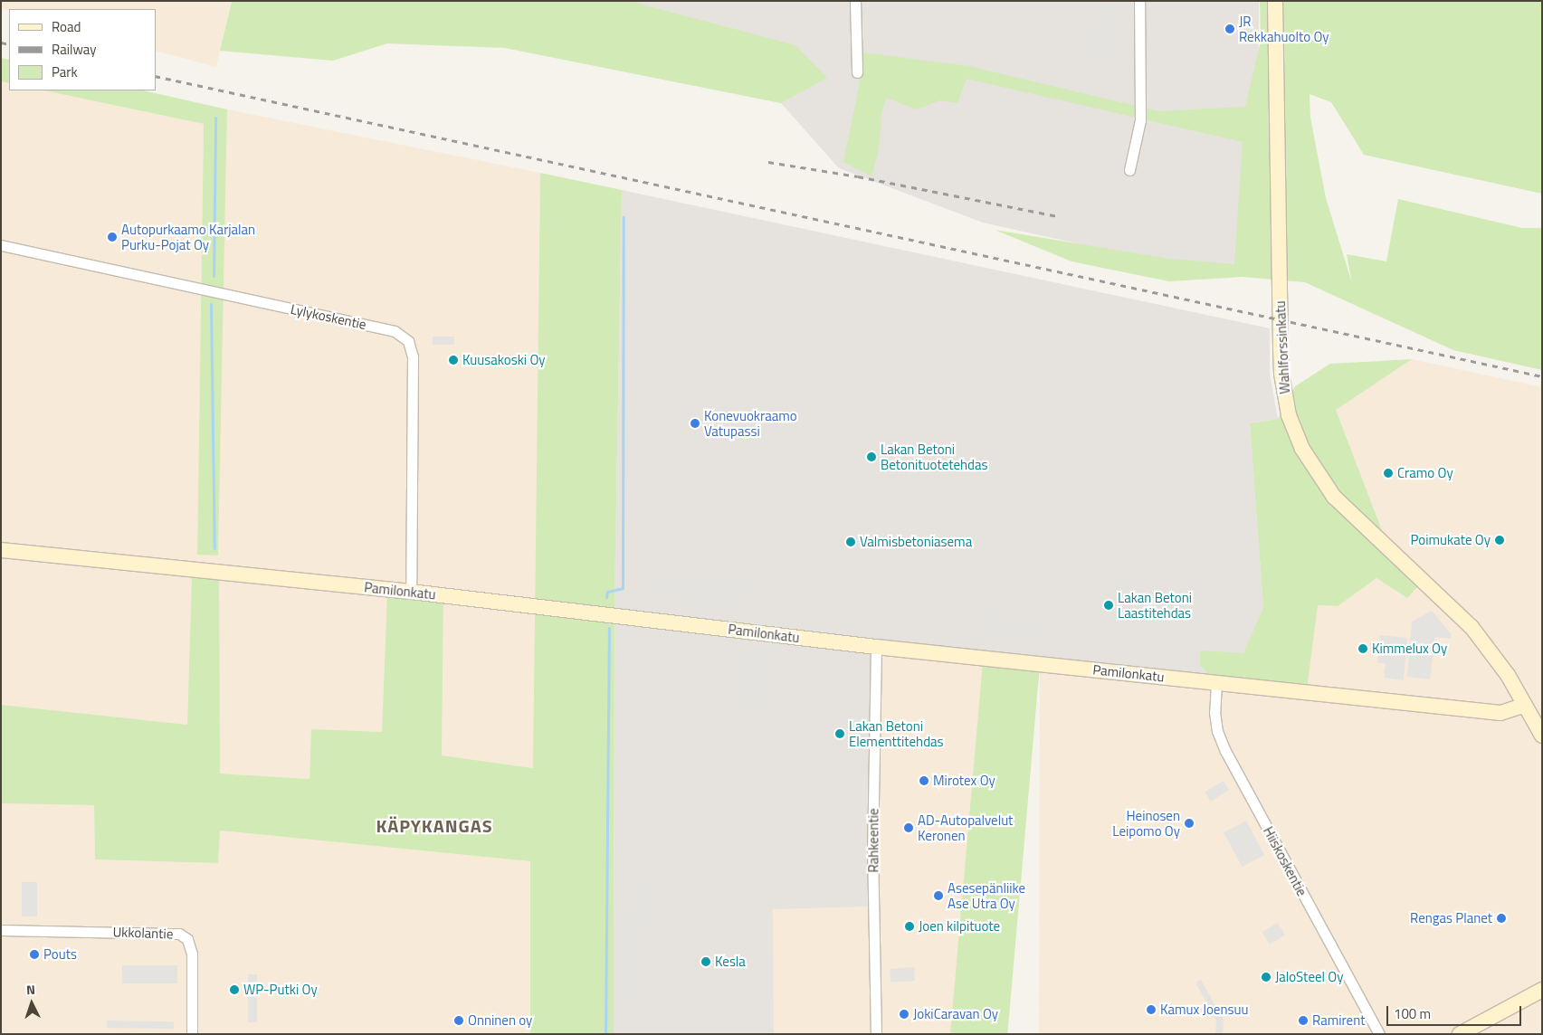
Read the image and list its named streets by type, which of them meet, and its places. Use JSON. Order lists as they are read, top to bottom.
{
  "streets": {
    "street": [
      "Lylykoskentie",
      "Wahlforssinkatu",
      "Pamilonkatu",
      "Rahkeentie",
      "Hiiskoskentie",
      "Ukkolantie"
    ]
  },
  "crossings": [
    ["Lylykoskentie", "Pamilonkatu"],
    ["Wahlforssinkatu", "Pamilonkatu"],
    ["Pamilonkatu", "Rahkeentie"],
    ["Pamilonkatu", "Hiiskoskentie"]
  ],
  "districts": ["KÄPYKANGAS"],
  "places": [
    "JR Rekkahuolto Oy",
    "Autopurkaamo Karjalan Purku-Pojat Oy",
    "Kuusakoski Oy",
    "Konevuokraamo Vatupassi",
    "Lakan Betoni Betonituotetehdas",
    "Cramo Oy",
    "Poimukate Oy",
    "Valmisbetoniasema",
    "Lakan Betoni Laastitehdas",
    "Kimmelux Oy",
    "Lakan Betoni Elementtitehdas",
    "Mirotex Oy",
    "Heinosen Leipomo Oy",
    "AD-Autopalvelut Keronen",
    "Asesepänliike Ase Utra Oy",
    "Rengas Planet",
    "Joen kilpituote",
    "Pouts",
    "Kesla",
    "JaloSteel Oy",
    "WP-Putki Oy",
    "Kamux Joensuu",
    "JokiCaravan Oy",
    "Onninen oy",
    "Ramirent"
  ],
  "legend": ["Road", "Railway", "Park"],
  "scale_bar": "100 m",
  "north": "top"
}
